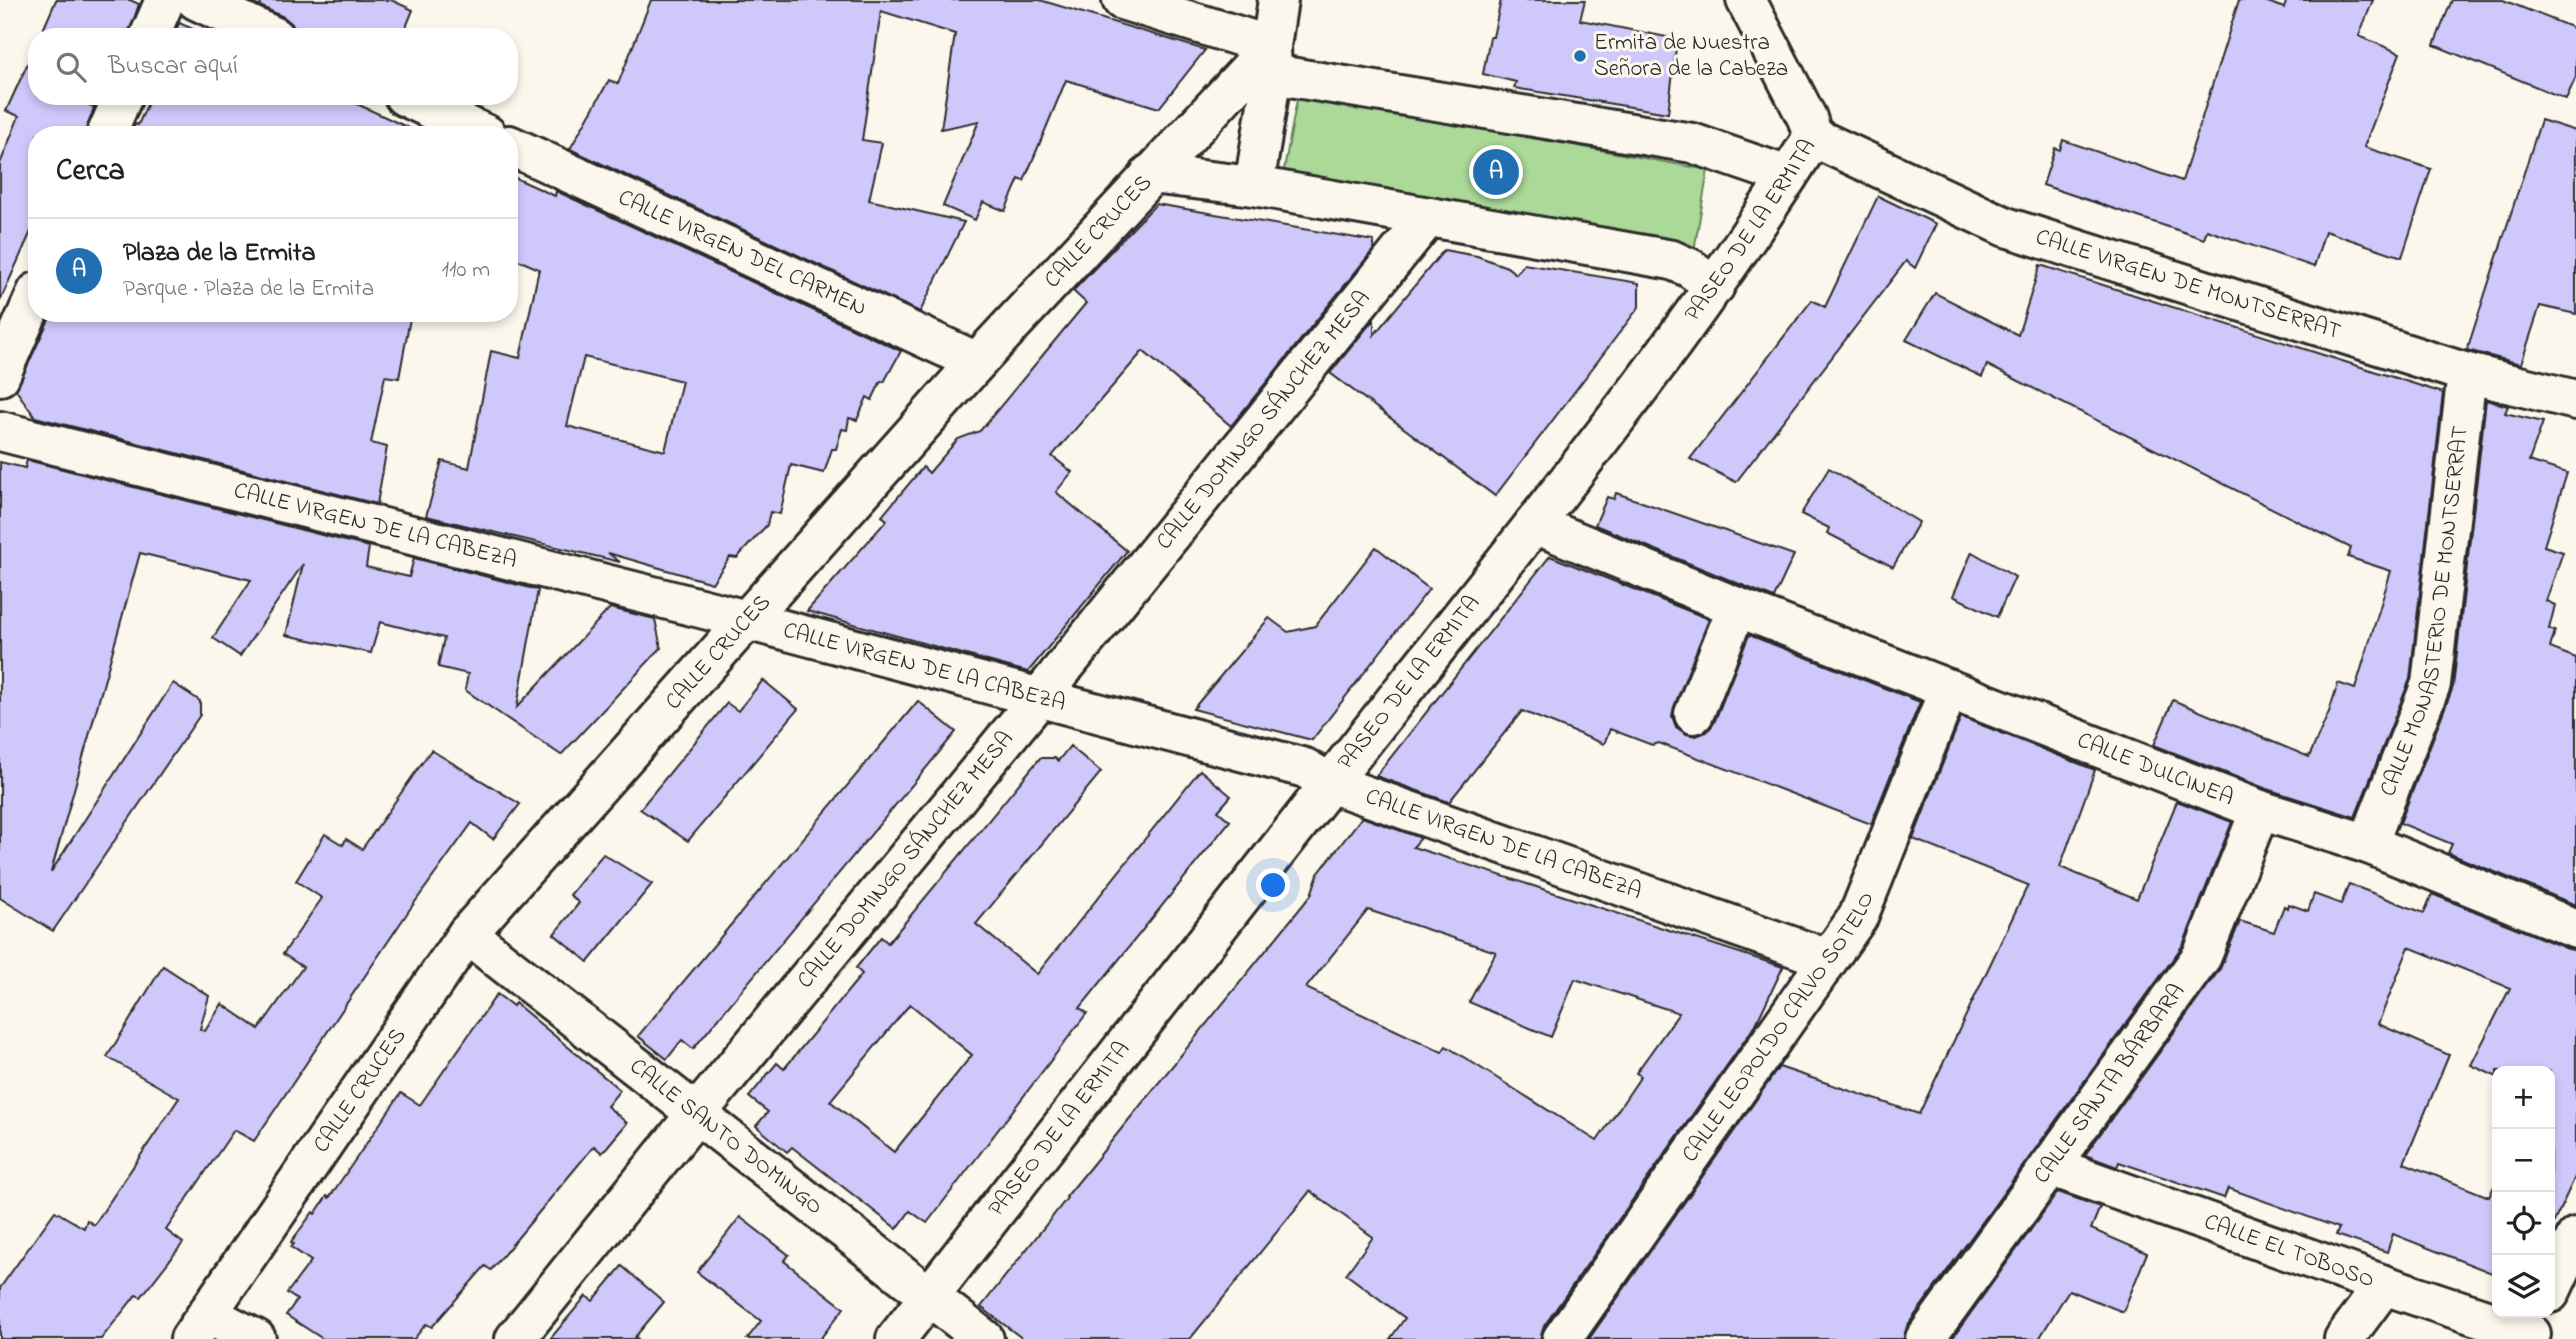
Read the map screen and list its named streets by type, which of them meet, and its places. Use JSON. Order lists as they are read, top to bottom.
{
  "streets": {
    "street": [
      "PASEO DE LA ERMITA",
      "CALLE CRUCES",
      "CALLE VIRGEN DEL CARMEN",
      "CALLE VIRGEN DE MONTSERRAT",
      "CALLE DOMINGO SÁNCHEZ MESA",
      "CALLE VIRGEN DE LA CABEZA",
      "CALLE MONASTERIO DE MONTSERRAT",
      "CALLE DULCINEA",
      "CALLE LEOPOLDO CALVO SOTELO",
      "CALLE SANTA BÁRBARA",
      "CALLE SANTO DOMINGO",
      "CALLE EL TOBOSO"
    ]
  },
  "crossings": [
    ["PASEO DE LA ERMITA", "CALLE VIRGEN DE MONTSERRAT"],
    ["PASEO DE LA ERMITA", "CALLE VIRGEN DE LA CABEZA"],
    ["PASEO DE LA ERMITA", "CALLE DULCINEA"],
    ["PASEO DE LA ERMITA", "CALLE SANTO DOMINGO"],
    ["CALLE CRUCES", "CALLE VIRGEN DEL CARMEN"],
    ["CALLE CRUCES", "CALLE VIRGEN DE LA CABEZA"],
    ["CALLE CRUCES", "CALLE SANTO DOMINGO"],
    ["CALLE VIRGEN DE MONTSERRAT", "CALLE MONASTERIO DE MONTSERRAT"],
    ["CALLE DOMINGO SÁNCHEZ MESA", "CALLE VIRGEN DE LA CABEZA"],
    ["CALLE DOMINGO SÁNCHEZ MESA", "CALLE SANTO DOMINGO"],
    ["CALLE VIRGEN DE LA CABEZA", "CALLE LEOPOLDO CALVO SOTELO"],
    ["CALLE MONASTERIO DE MONTSERRAT", "CALLE DULCINEA"],
    ["CALLE DULCINEA", "CALLE LEOPOLDO CALVO SOTELO"],
    ["CALLE DULCINEA", "CALLE SANTA BÁRBARA"],
    ["CALLE SANTA BÁRBARA", "CALLE EL TOBOSO"]
  ],
  "places": ["Ermita de Nuestra Señora de la Cabeza"],
  "page": {
    "search": "Buscar aquí",
    "heading": "Cerca",
    "pins": "A",
    "list": [
      {
        "mark": "A",
        "name": "Plaza de la Ermita",
        "note": "Parque · Plaza de la Ermita",
        "value": "110 m"
      }
    ],
    "map_buttons": ["+", "−"]
  }
}
